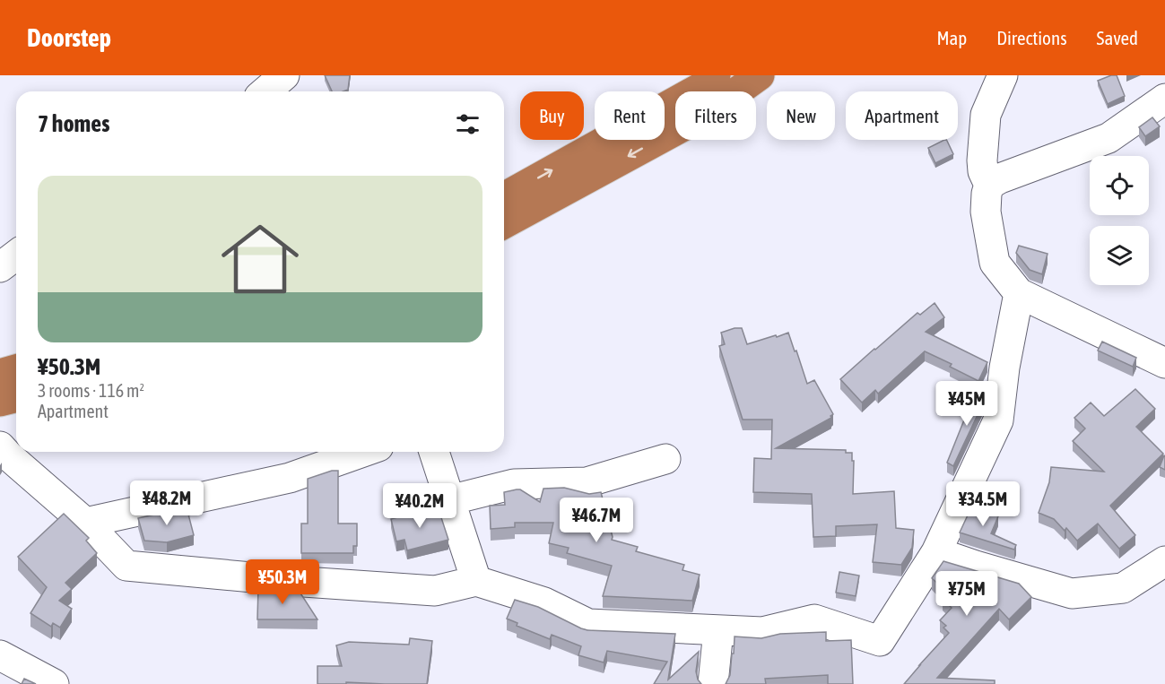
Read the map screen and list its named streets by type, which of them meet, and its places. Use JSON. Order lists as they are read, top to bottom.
{
  "page": {
    "header": "Doorstep",
    "nav": ["Map", "Directions", "Saved"],
    "chip": [
      "Buy",
      "Rent",
      "Filters",
      "New",
      "Apartment"
    ],
    "heading": "7 homes",
    "list": [
      {
        "name": "¥50.3M",
        "note": "3 rooms · 116 m² · Apartment"
      }
    ],
    "price": [
      "¥45M",
      "¥48.2M",
      "¥34.5M",
      "¥40.2M",
      "¥46.7M",
      "¥50.3M",
      "¥75M"
    ]
  }
}
